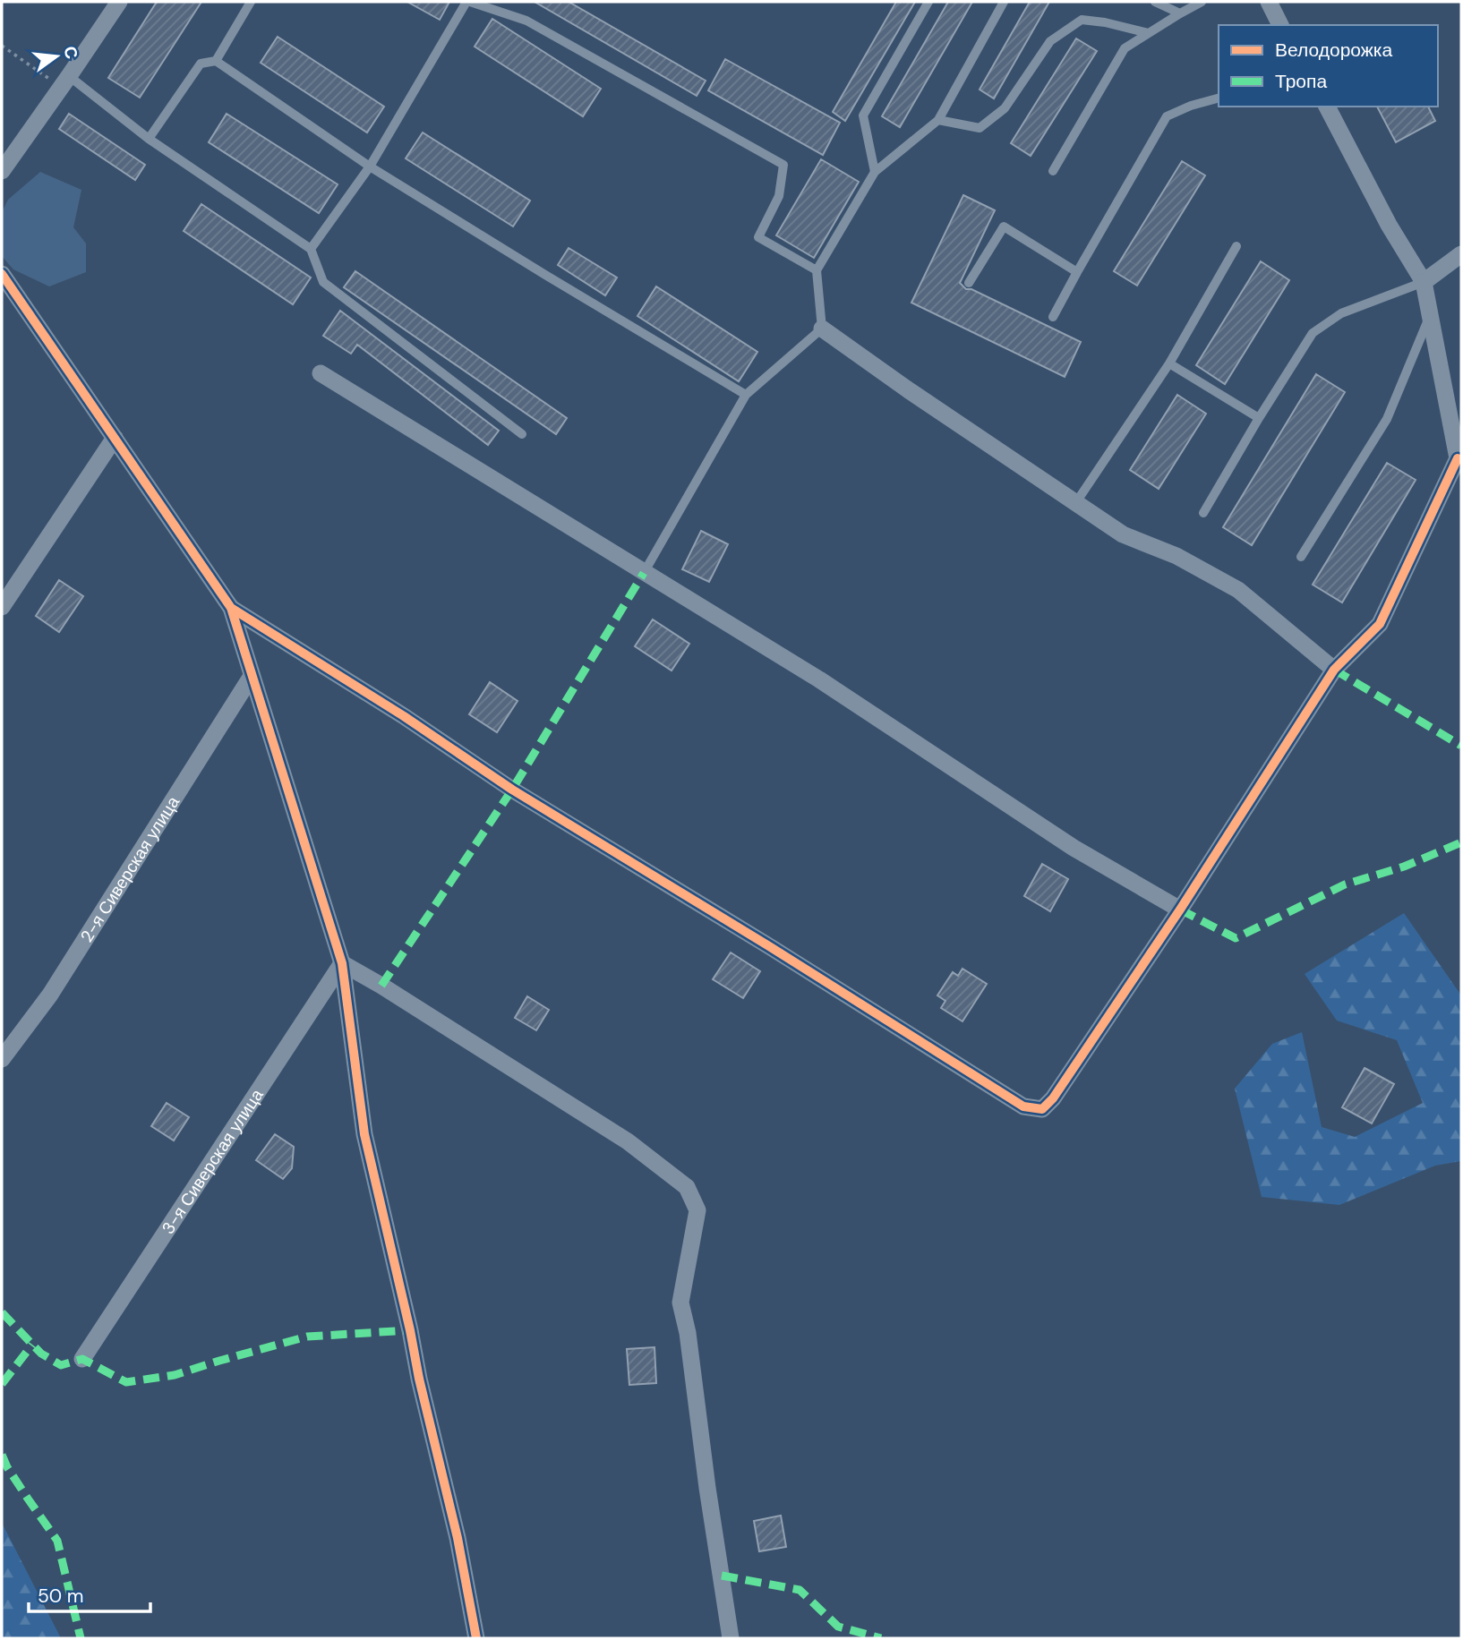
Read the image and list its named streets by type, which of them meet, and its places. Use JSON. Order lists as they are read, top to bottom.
{
  "streets": {
    "street": ["2-я Сиверская улица", "3-я Сиверская улица"]
  },
  "legend": ["Велодорожка", "Тропа"],
  "scale_bar": "50 m",
  "north": "right"
}
